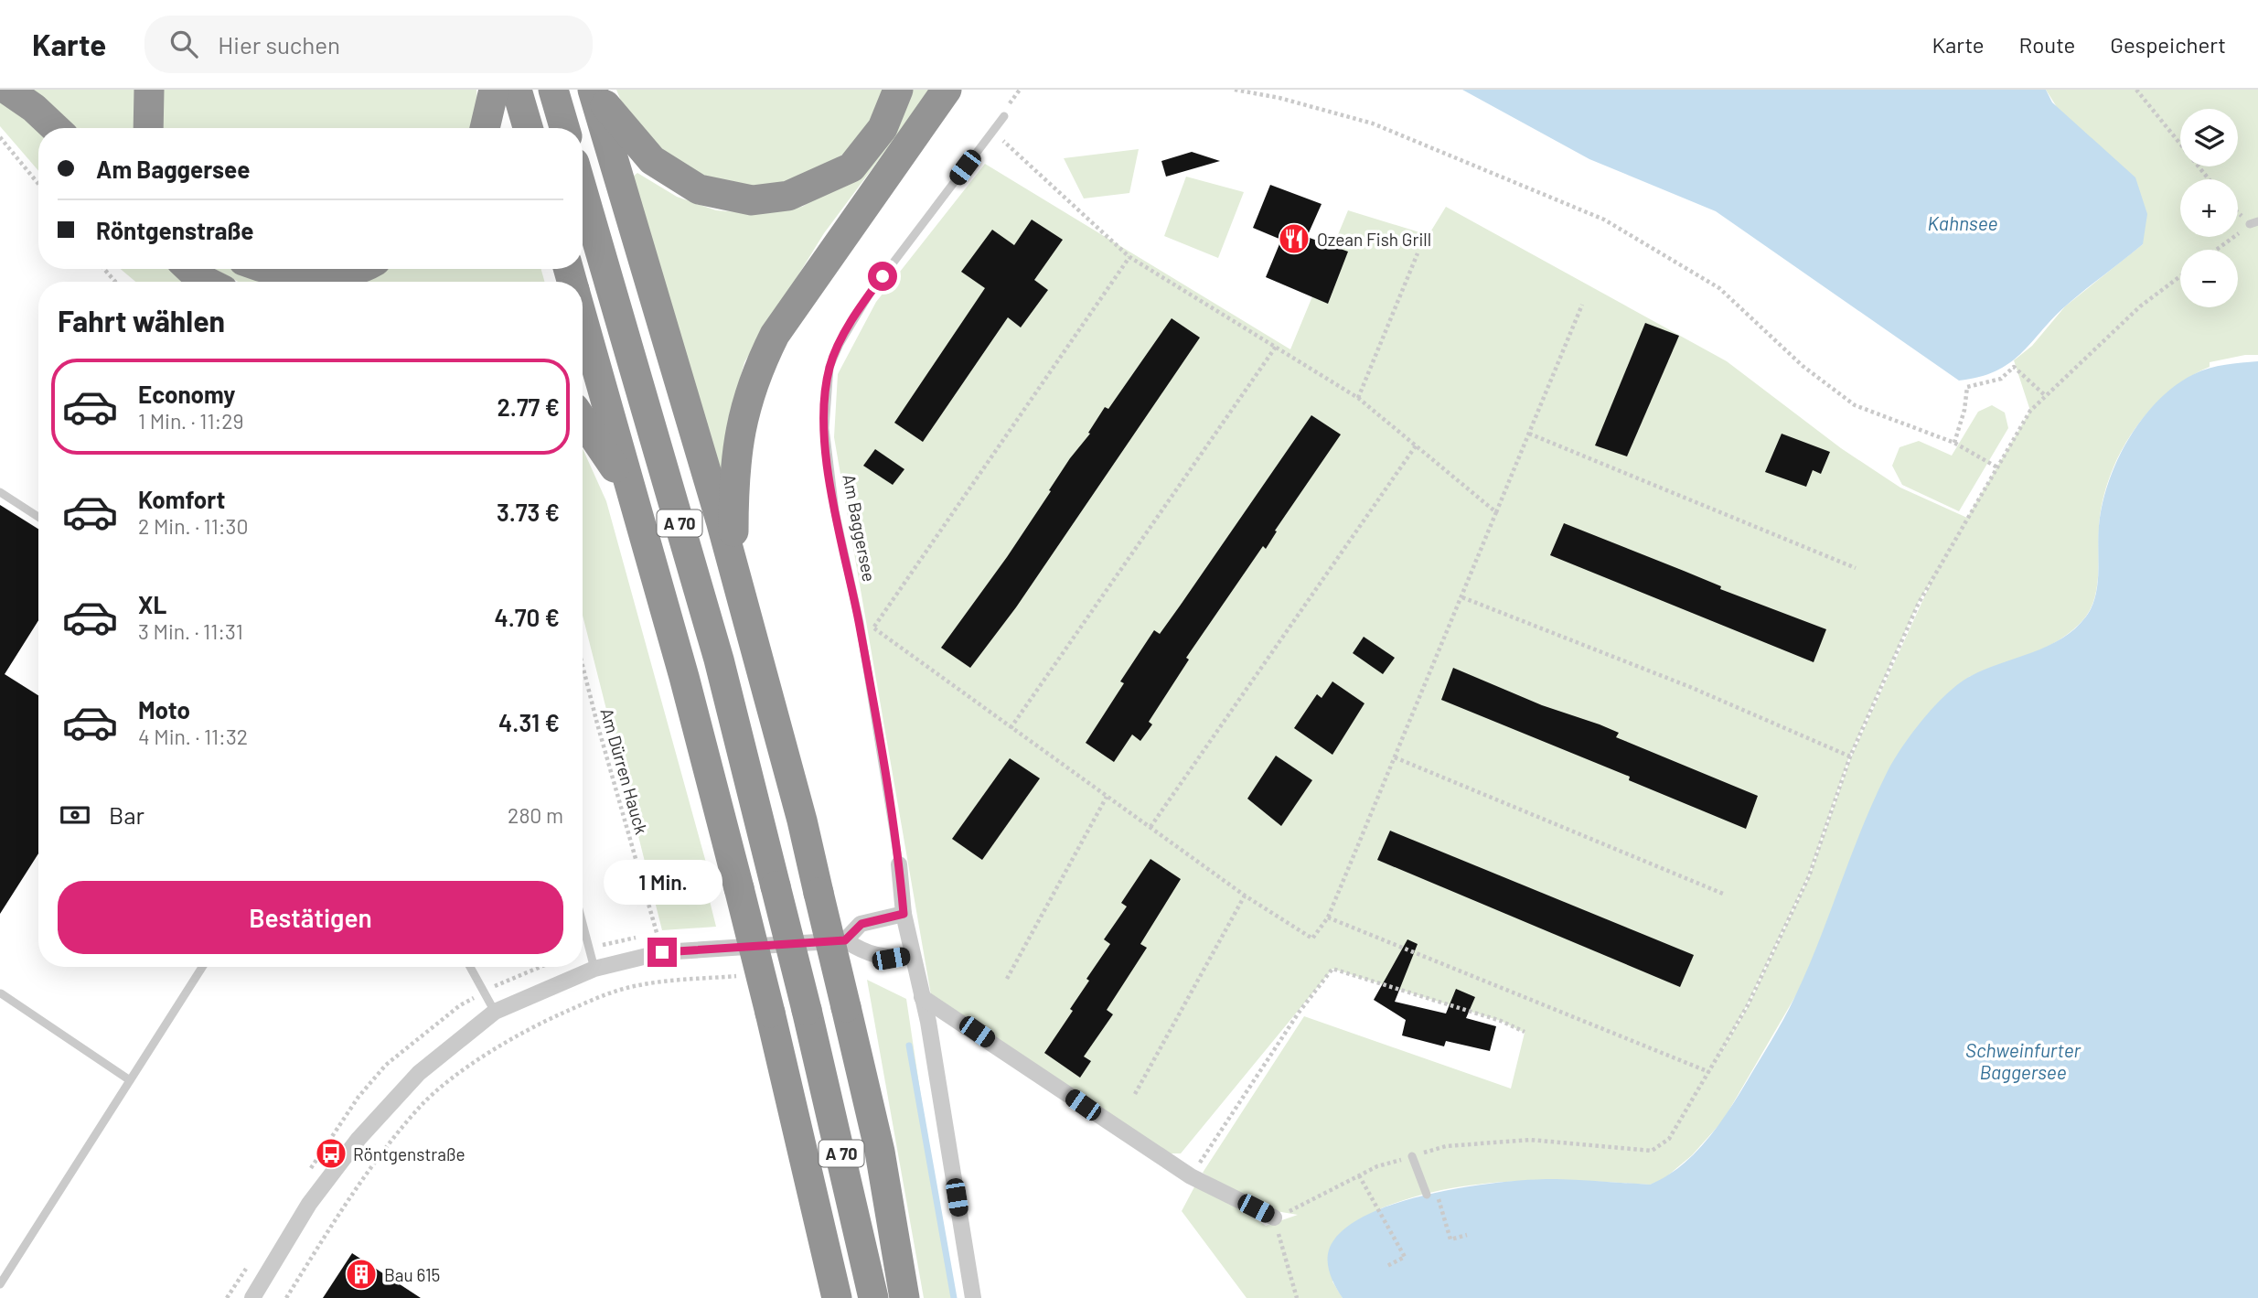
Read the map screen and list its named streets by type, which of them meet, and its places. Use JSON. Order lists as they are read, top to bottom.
{
  "streets": {
    "highway": ["A 70"],
    "street": ["Am Baggersee"],
    "path": ["Am Dürren Hauck"]
  },
  "water": ["Kahnsee", "Schweinfurter Baggersee"],
  "places": {
    "restaurant": ["Ozean Fish Grill"],
    "bus stop": ["Röntgenstraße"],
    "building": ["Bau 615"]
  },
  "page": {
    "header": "Karte",
    "search": "Hier suchen",
    "nav": ["Karte", "Route", "Gespeichert"],
    "map_buttons": ["+", "−"],
    "banner": ["Am Baggersee", "Röntgenstraße"],
    "heading": "Fahrt wählen",
    "list": [
      {
        "name": "Economy",
        "note": "1 Min. · 11:29",
        "value": "2.77 €"
      },
      {
        "name": "Komfort",
        "note": "2 Min. · 11:30",
        "value": "3.73 €"
      },
      {
        "name": "XL",
        "note": "3 Min. · 11:31",
        "value": "4.70 €"
      },
      {
        "name": "Moto",
        "note": "4 Min. · 11:32",
        "value": "4.31 €"
      }
    ],
    "pay": ["Bar", "280 m"],
    "bubble": "1 Min.",
    "buttons": "Bestätigen"
  }
}
